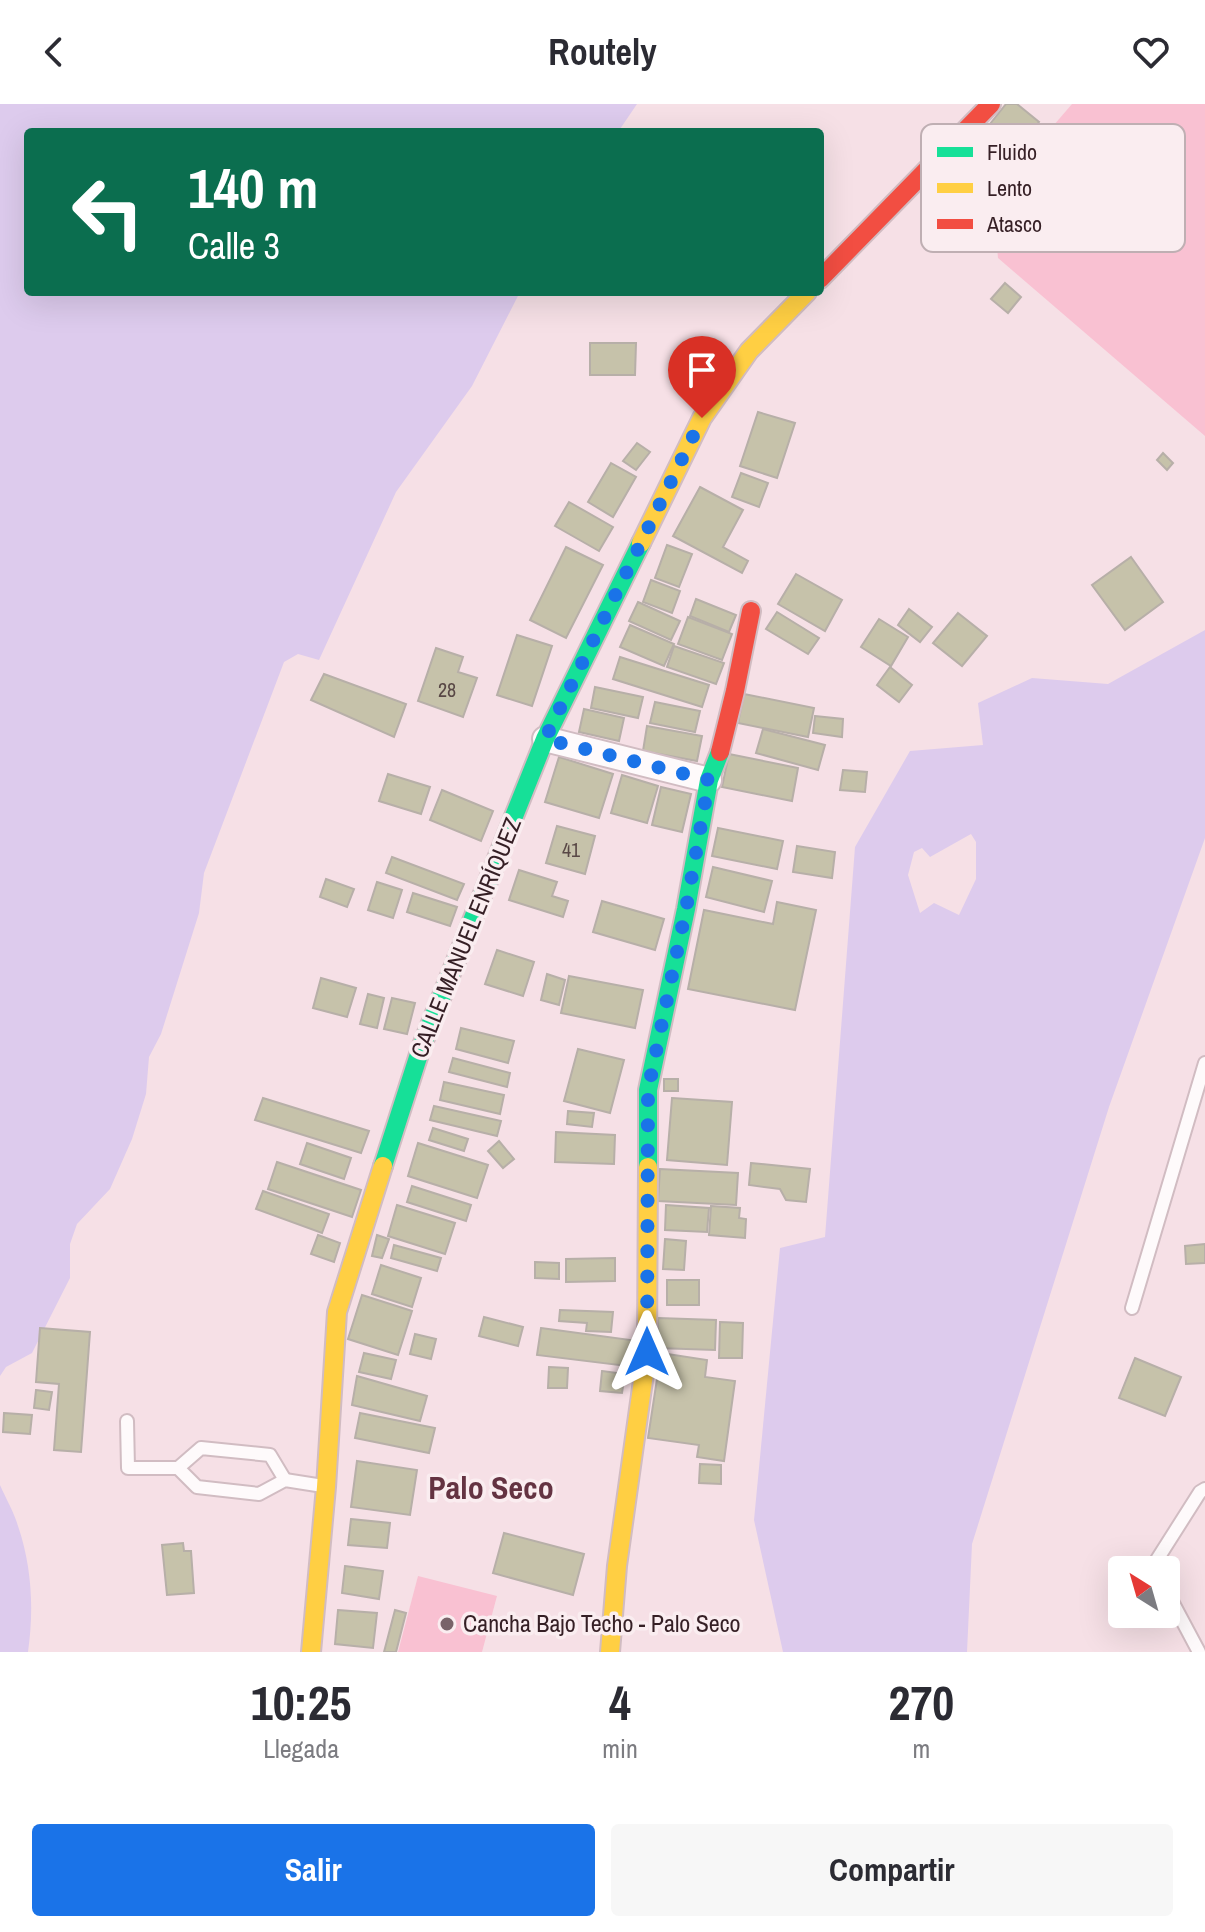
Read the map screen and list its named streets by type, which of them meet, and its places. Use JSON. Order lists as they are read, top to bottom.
{
  "streets": {
    "street": ["CALLE MANUEL ENRÍQUEZ"]
  },
  "districts": ["Palo Seco"],
  "places": ["Cancha Bajo Techo - Palo Seco"],
  "house_numbers": ["28", "41"],
  "legend": ["Fluido", "Lento", "Atasco"],
  "north": "top left",
  "page": {
    "header": "Routely",
    "turn": ["140 m", "Calle 3"],
    "eta": [
      "10:25",
      "Llegada",
      "4",
      "min",
      "270",
      "m"
    ],
    "buttons": ["Salir", "Compartir"]
  }
}
